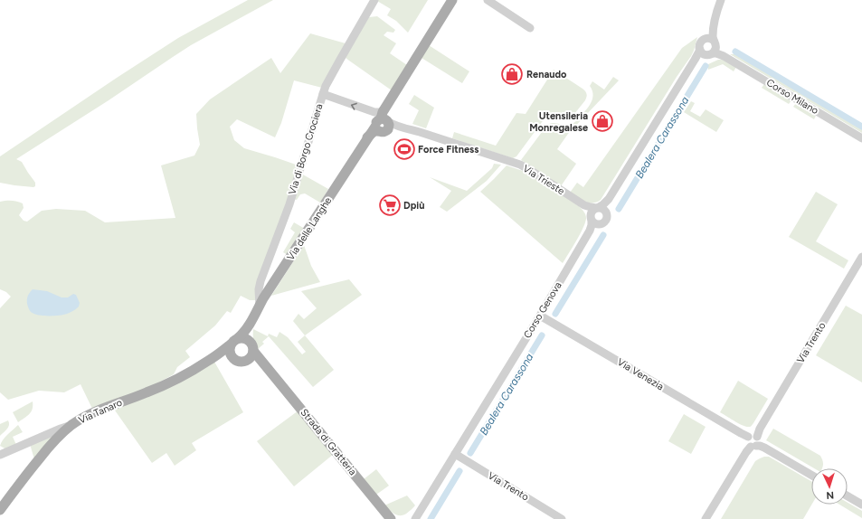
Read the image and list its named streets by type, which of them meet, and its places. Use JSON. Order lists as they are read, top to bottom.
{
  "streets": {
    "main road": ["Via delle Langhe", "Via Tanaro", "Strada di Gratteria"],
    "street": [
      "Corso Milano",
      "Via di Borgo Crociera",
      "Via Trieste",
      "Corso Genova",
      "Via Trento",
      "Via Venezia"
    ]
  },
  "crossings": [
    ["Corso Milano", "Corso Genova"],
    ["Via di Borgo Crociera", "Via Trieste"],
    ["Via di Borgo Crociera", "Via delle Langhe"],
    ["Via Trieste", "Via delle Langhe"],
    ["Via Trieste", "Corso Genova"],
    ["Via delle Langhe", "Via Tanaro"],
    ["Via delle Langhe", "Strada di Gratteria"],
    ["Corso Genova", "Via Trento"],
    ["Corso Genova", "Via Venezia"],
    ["Via Trento", "Via Venezia"],
    ["Via Tanaro", "Strada di Gratteria"]
  ],
  "water": ["Bealera Carassona"],
  "places": {
    "shop": ["Renaudo", "Utensileria Monregalese"],
    "sports": ["Force Fitness"],
    "supermarket": ["Dpiù"]
  },
  "north": "bottom"
}
